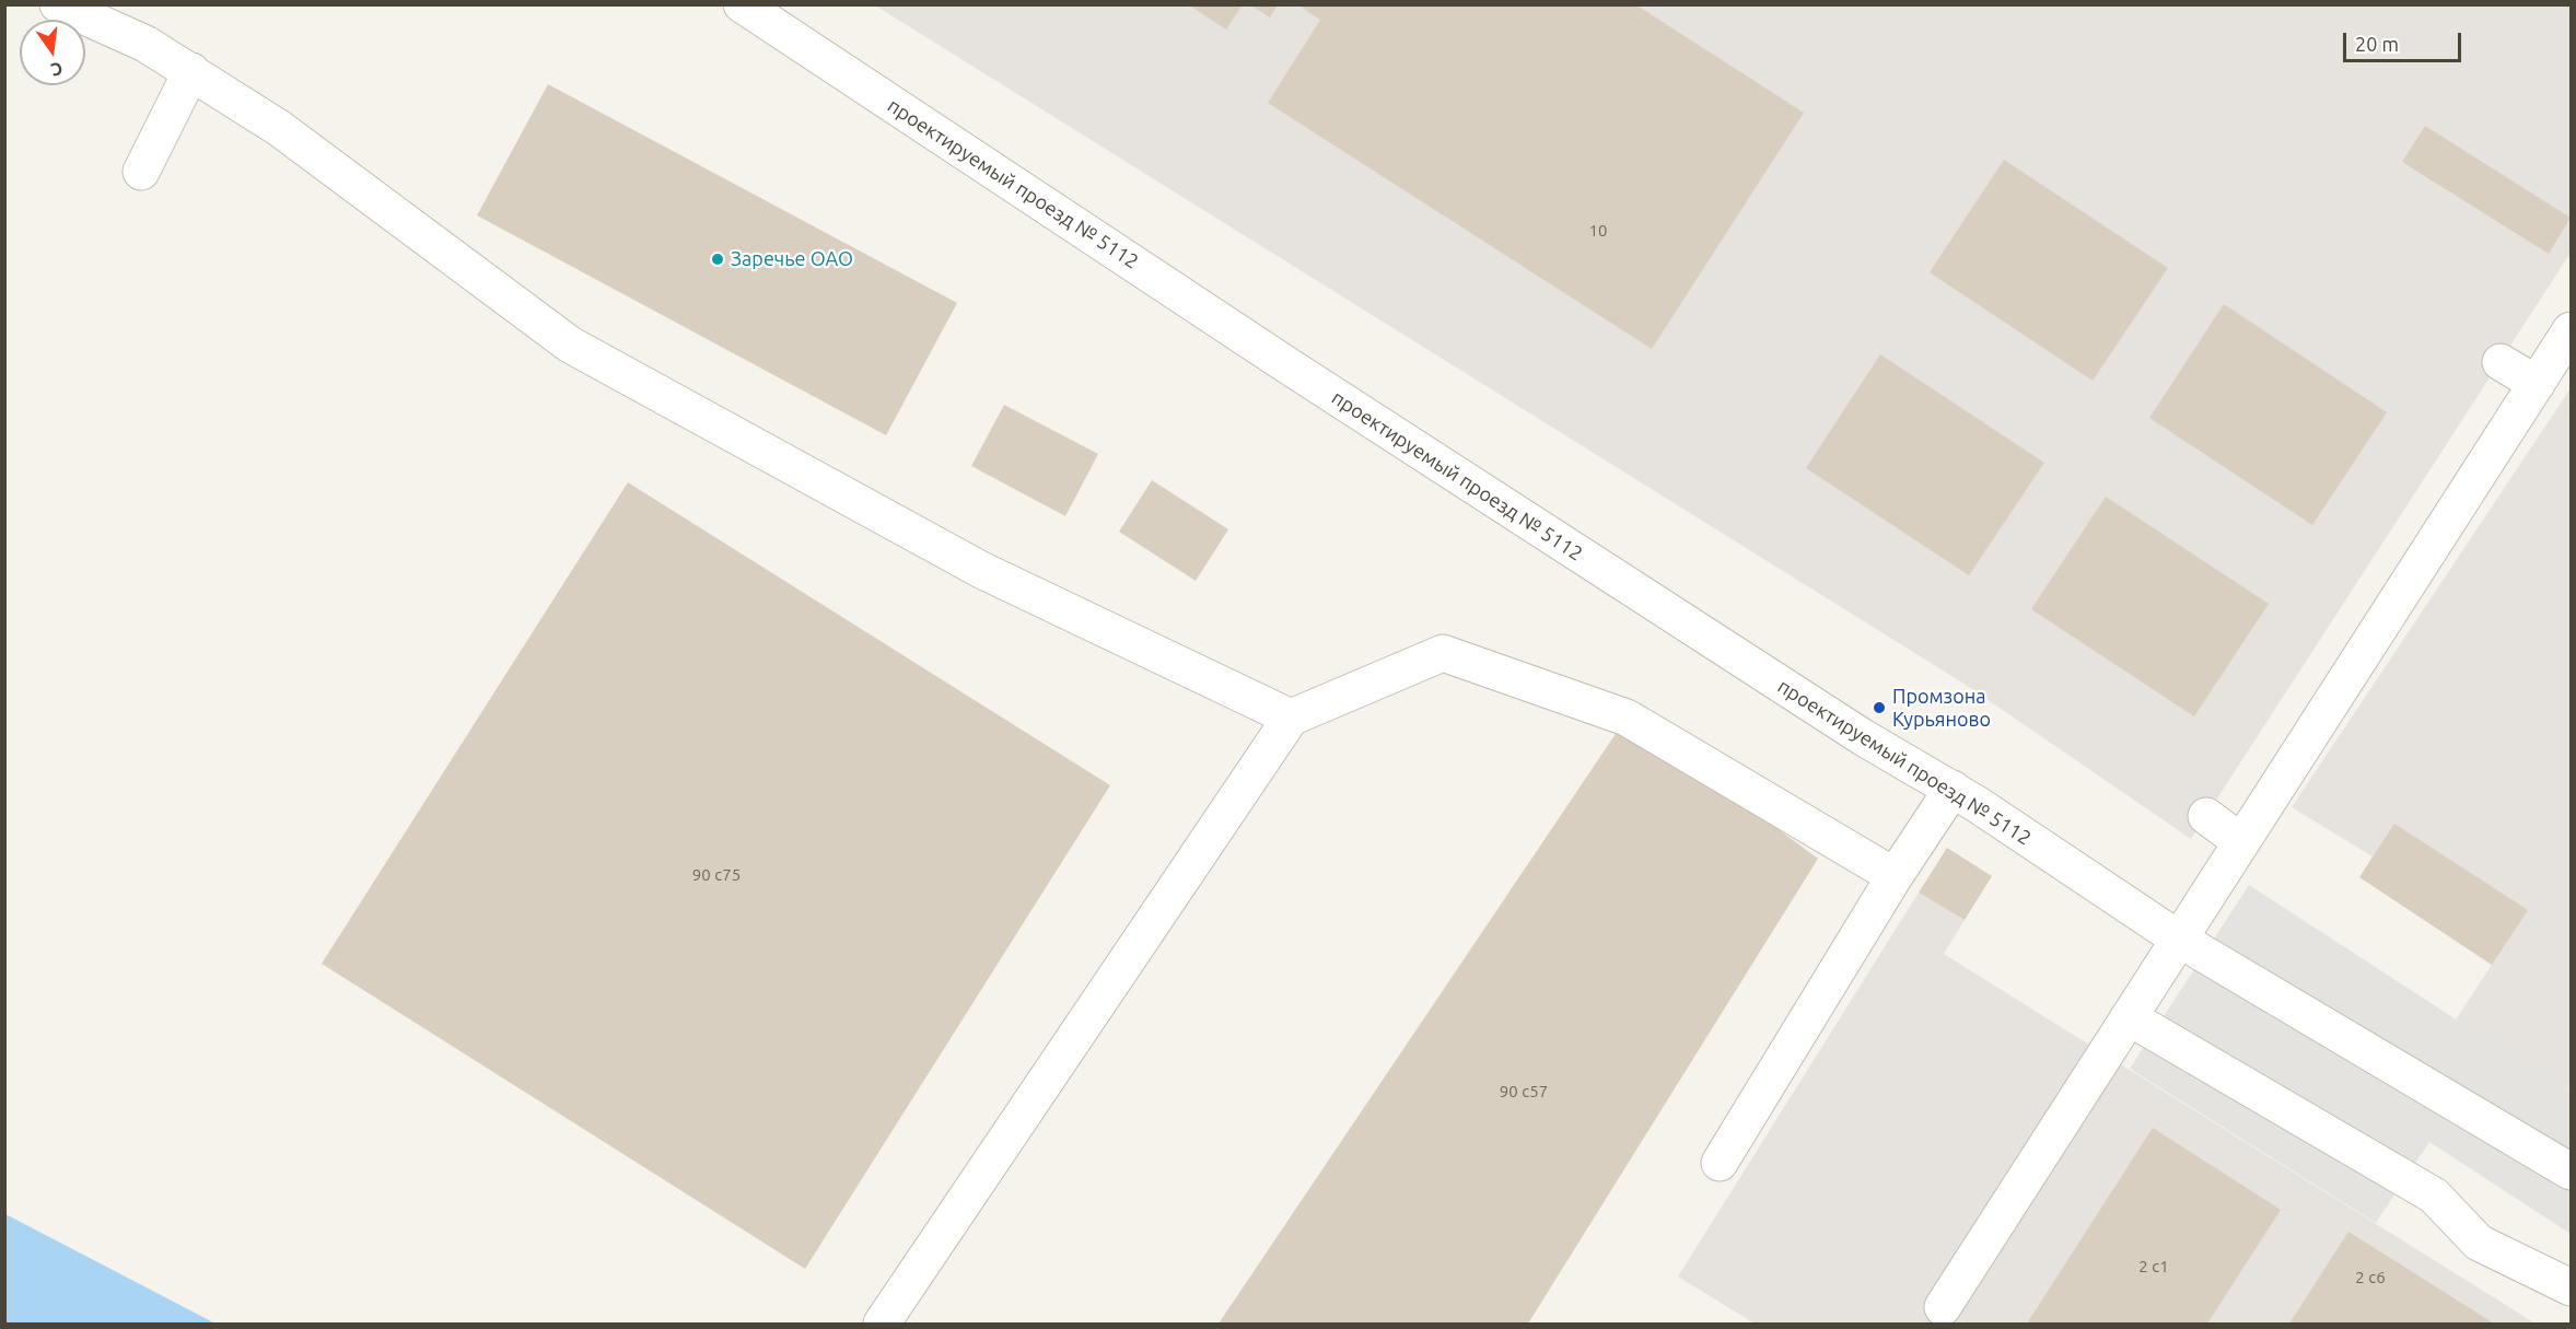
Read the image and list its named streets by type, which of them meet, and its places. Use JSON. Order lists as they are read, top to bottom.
{
  "streets": {
    "street": ["проектируемый проезд № 5112"]
  },
  "places": ["Заречье ОАО", "Промзона Курьяново"],
  "house_numbers": [
    "10",
    "90 с75",
    "90 с57",
    "2 с1",
    "2 с6"
  ],
  "scale_bar": "20 m",
  "north": "bottom"
}
